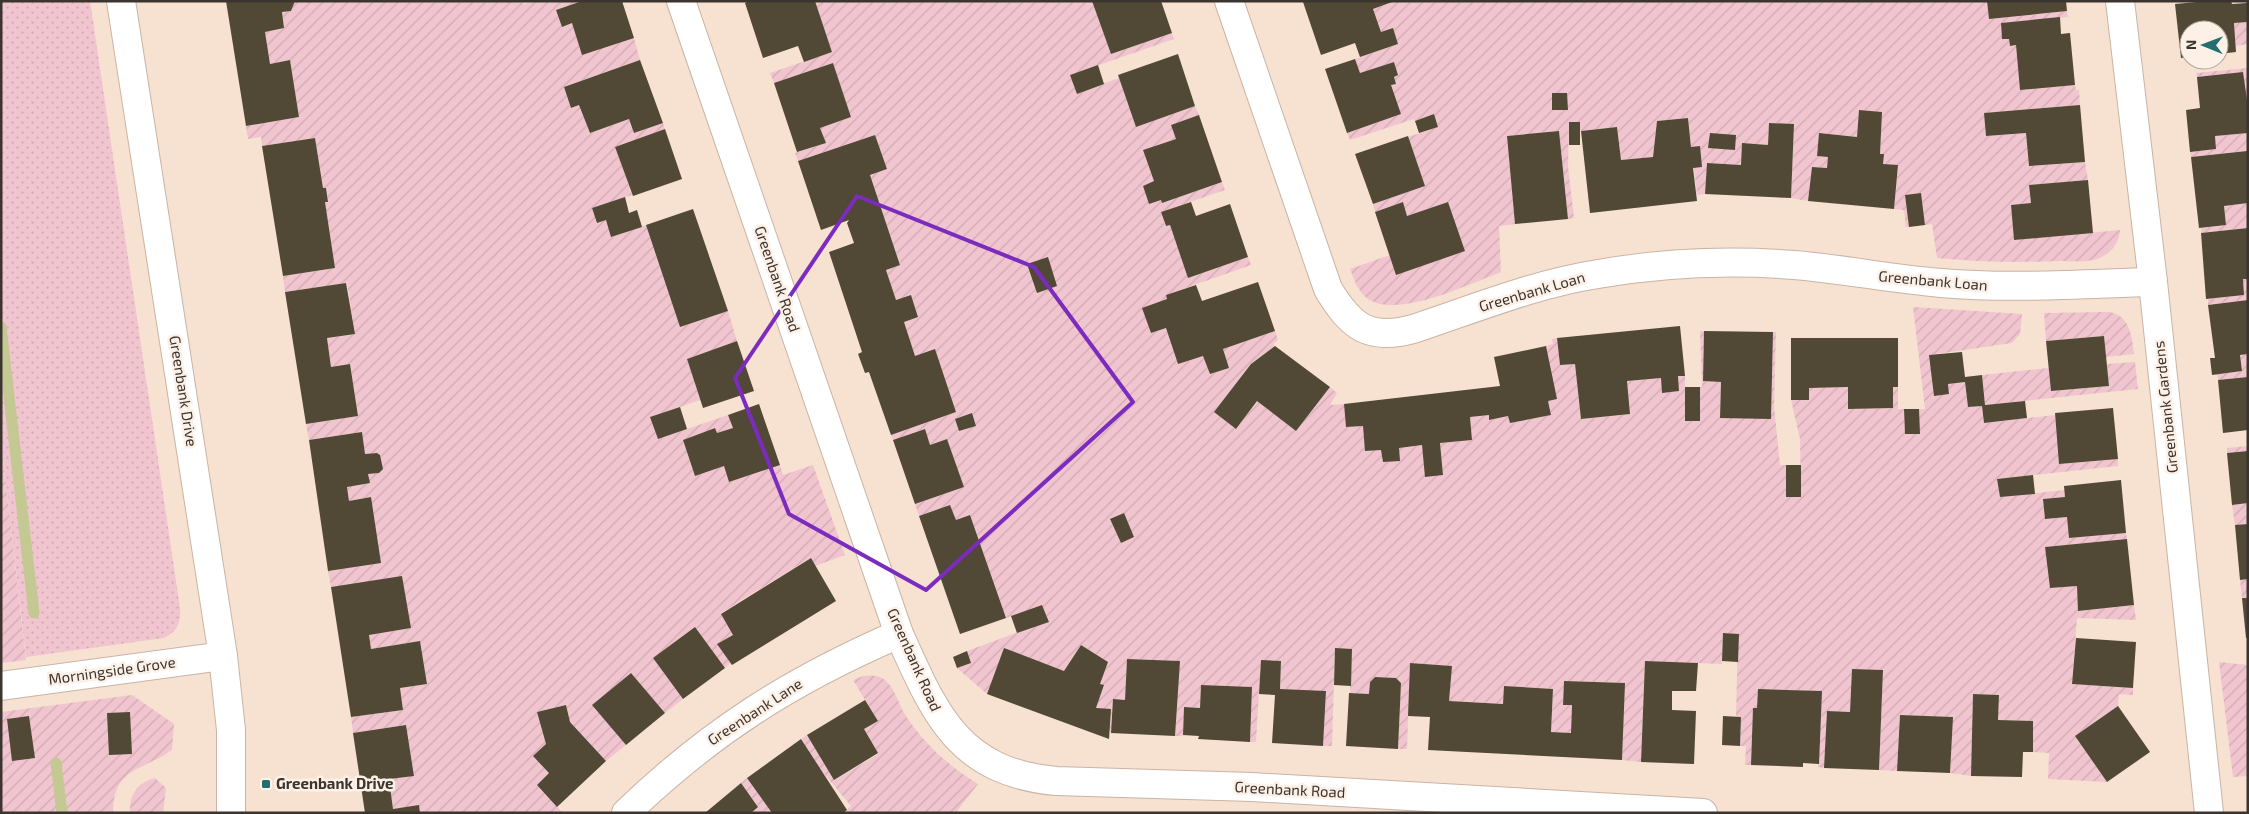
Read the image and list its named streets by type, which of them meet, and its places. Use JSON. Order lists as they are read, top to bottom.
{
  "streets": {
    "street": [
      "Greenbank Road",
      "Greenbank Loan",
      "Greenbank Drive",
      "Greenbank Gardens",
      "Morningside Grove",
      "Greenbank Lane"
    ]
  },
  "crossings": [
    ["Greenbank Road", "Greenbank Lane"],
    ["Greenbank Loan", "Greenbank Gardens"],
    ["Greenbank Drive", "Morningside Grove"]
  ],
  "places": {
    "transit": ["Greenbank Drive"]
  },
  "north": "left"
}
